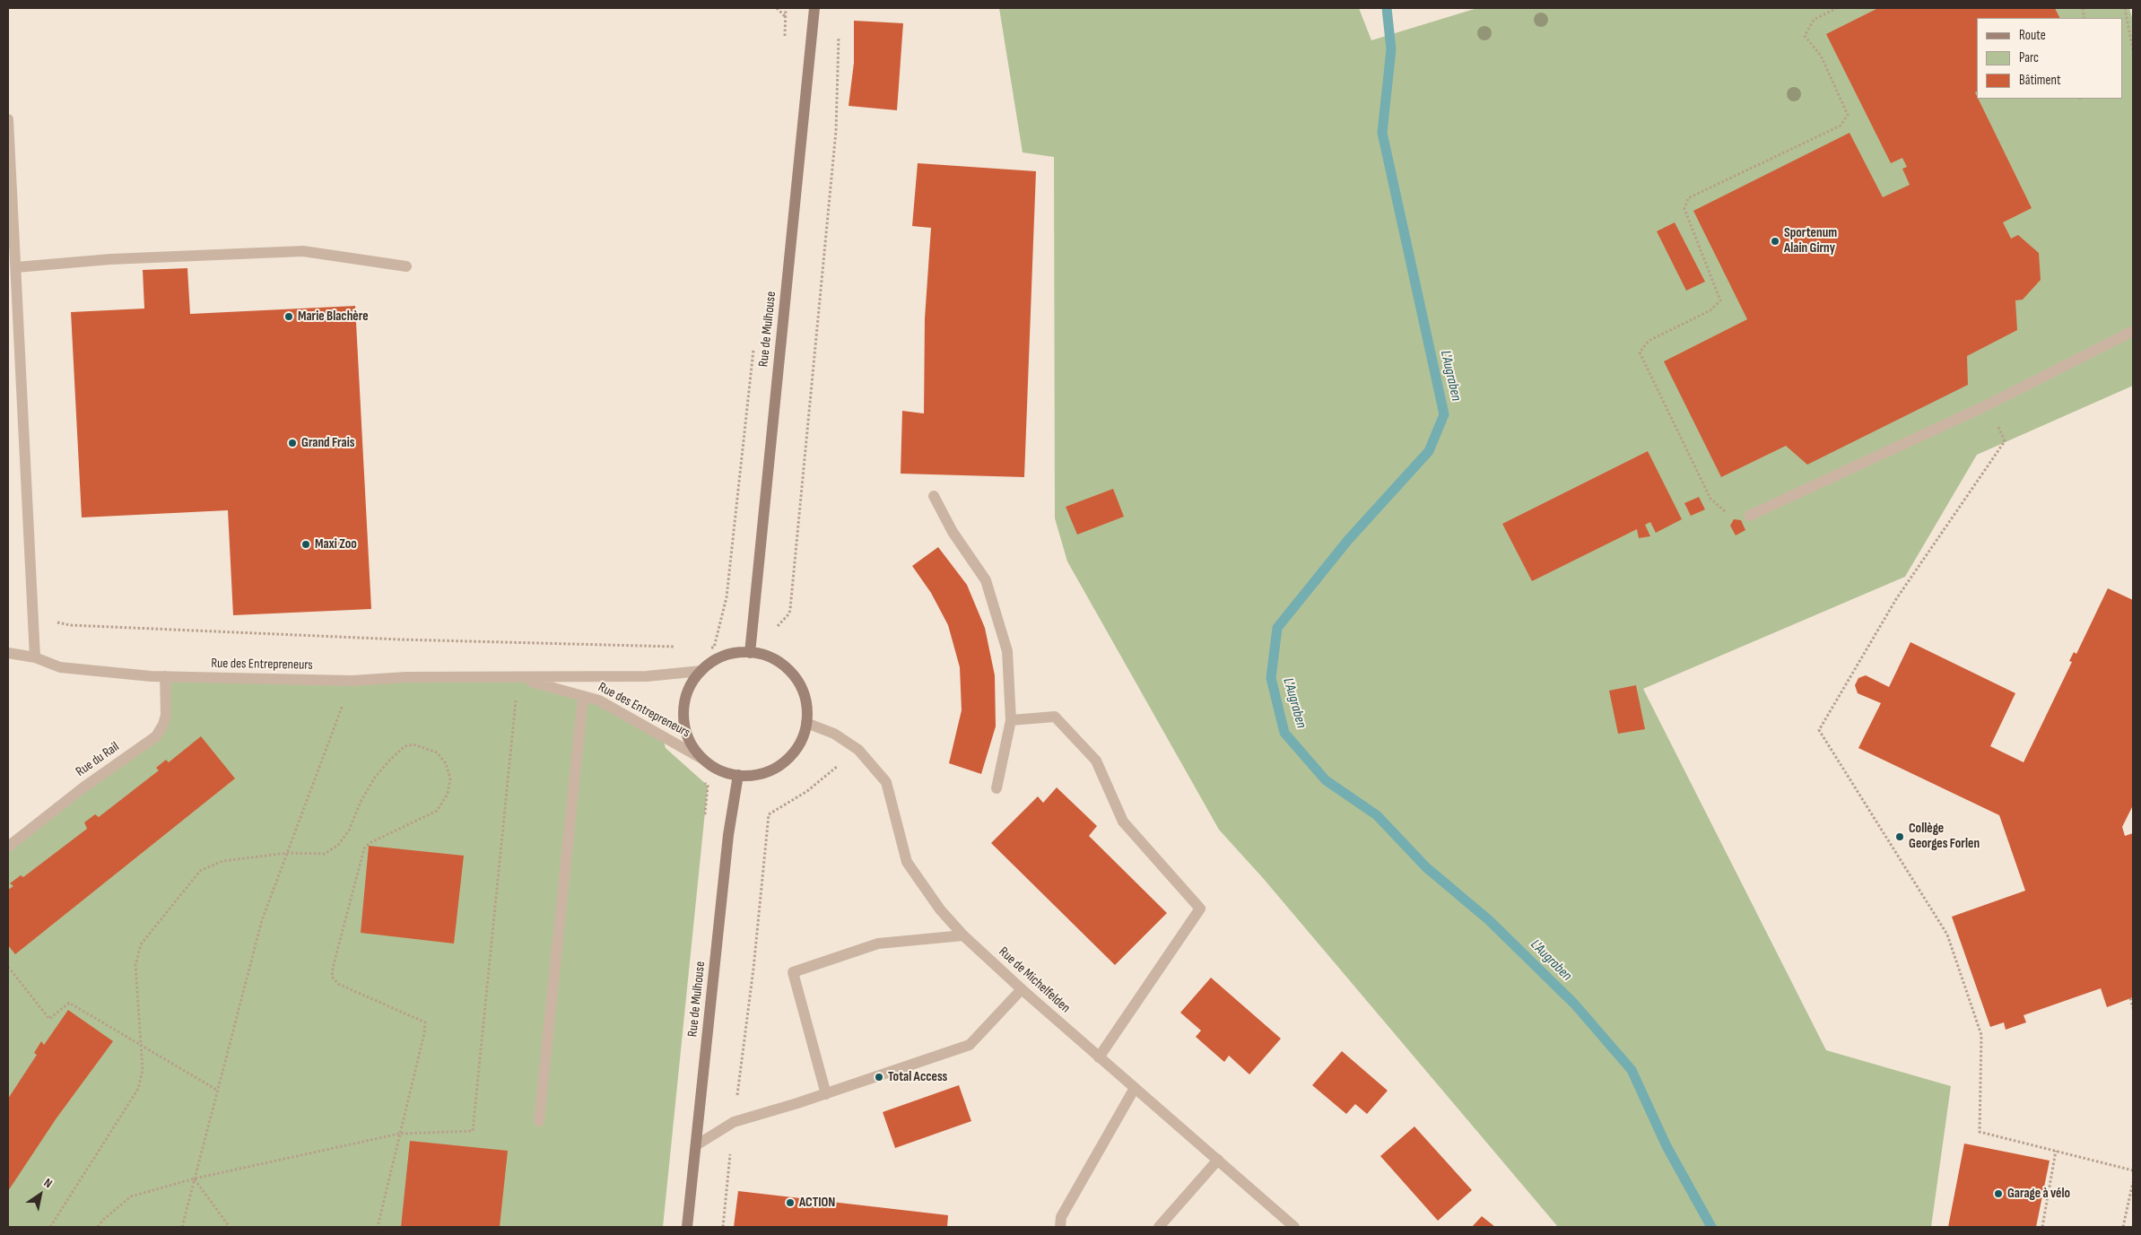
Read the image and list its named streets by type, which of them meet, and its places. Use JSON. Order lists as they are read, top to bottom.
{
  "streets": {
    "main road": ["Rue de Mulhouse"],
    "street": ["Rue des Entrepreneurs", "Rue du Rail", "Rue de Michelfelden"]
  },
  "crossings": [
    ["Rue de Mulhouse", "Rue des Entrepreneurs"],
    ["Rue de Mulhouse", "Rue de Michelfelden"],
    ["Rue des Entrepreneurs", "Rue du Rail"],
    ["Rue des Entrepreneurs", "Rue de Michelfelden"]
  ],
  "water": ["L'Augraben"],
  "places": [
    "Sportenum Alain Girny",
    "Marie Blachère",
    "Grand Frais",
    "Maxi Zoo",
    "Collège Georges Forlen",
    "Total Access",
    "Garage à vélo",
    "ACTION"
  ],
  "legend": ["Route", "Parc", "Bâtiment"],
  "north": "top right"
}
